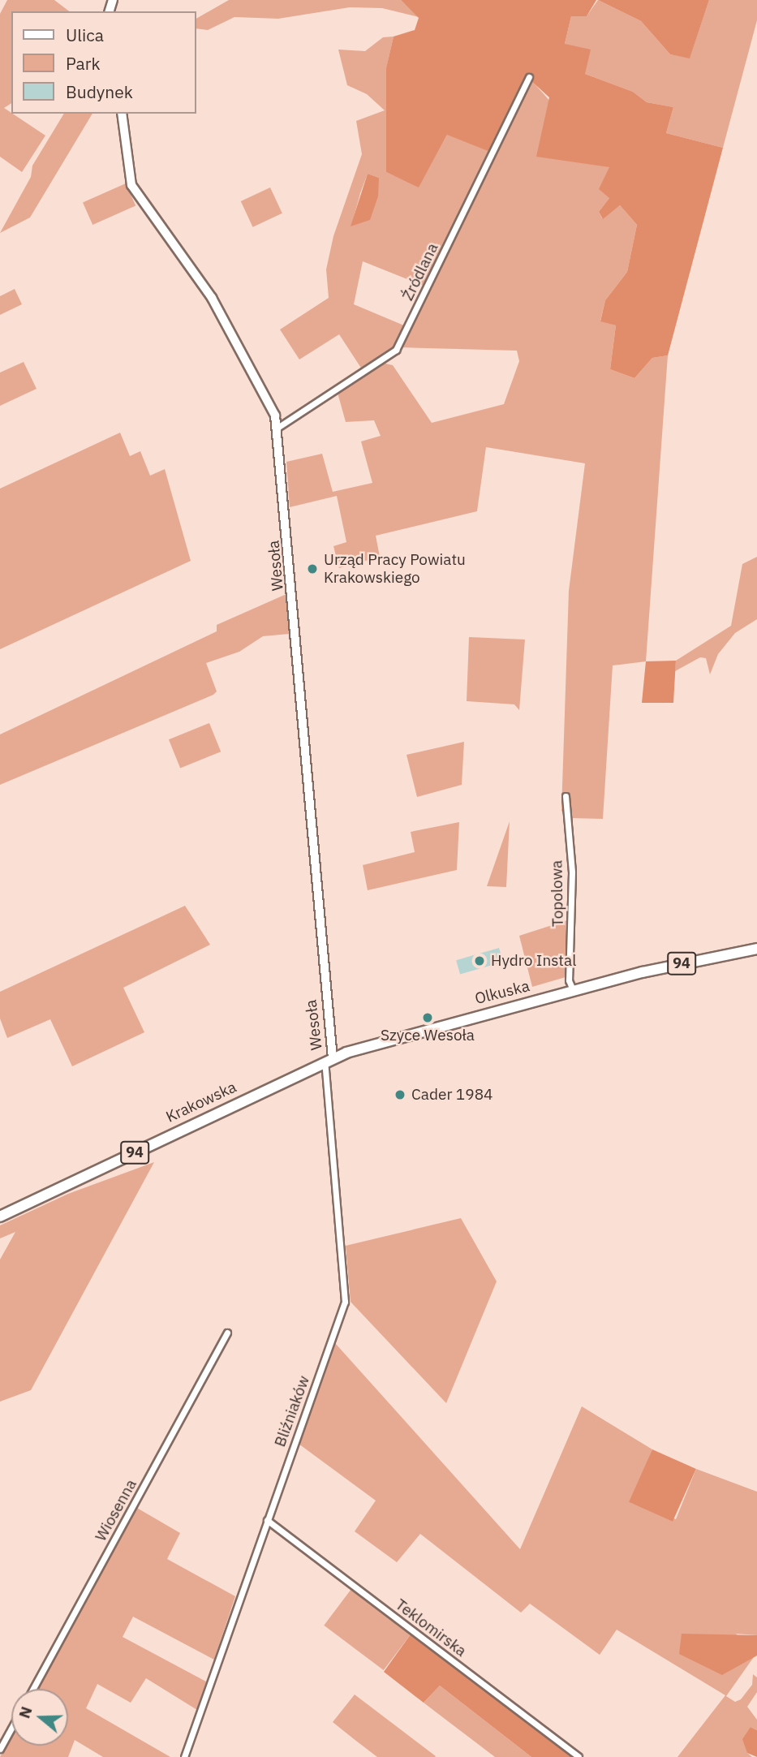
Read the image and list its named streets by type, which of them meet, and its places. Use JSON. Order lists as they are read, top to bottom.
{
  "streets": {
    "main road": ["94", "Olkuska", "Krakowska"],
    "street": [
      "Źródlana",
      "Wesoła",
      "Topolowa",
      "Bliźniaków",
      "Wiosenna",
      "Teklomirska"
    ]
  },
  "crossings": [
    ["Źródlana", "Wesoła"],
    ["Wesoła", "Olkuska"],
    ["Wesoła", "Krakowska"],
    ["Wesoła", "Bliźniaków"],
    ["Topolowa", "Olkuska"],
    ["Olkuska", "Krakowska"],
    ["Olkuska", "Bliźniaków"],
    ["Krakowska", "Bliźniaków"],
    ["Bliźniaków", "Teklomirska"]
  ],
  "places": [
    "Urząd Pracy Powiatu Krakowskiego",
    "Hydro Instal",
    "Szyce Wesoła",
    "Cader 1984"
  ],
  "legend": ["Ulica", "Park", "Budynek"],
  "north": "left"
}
